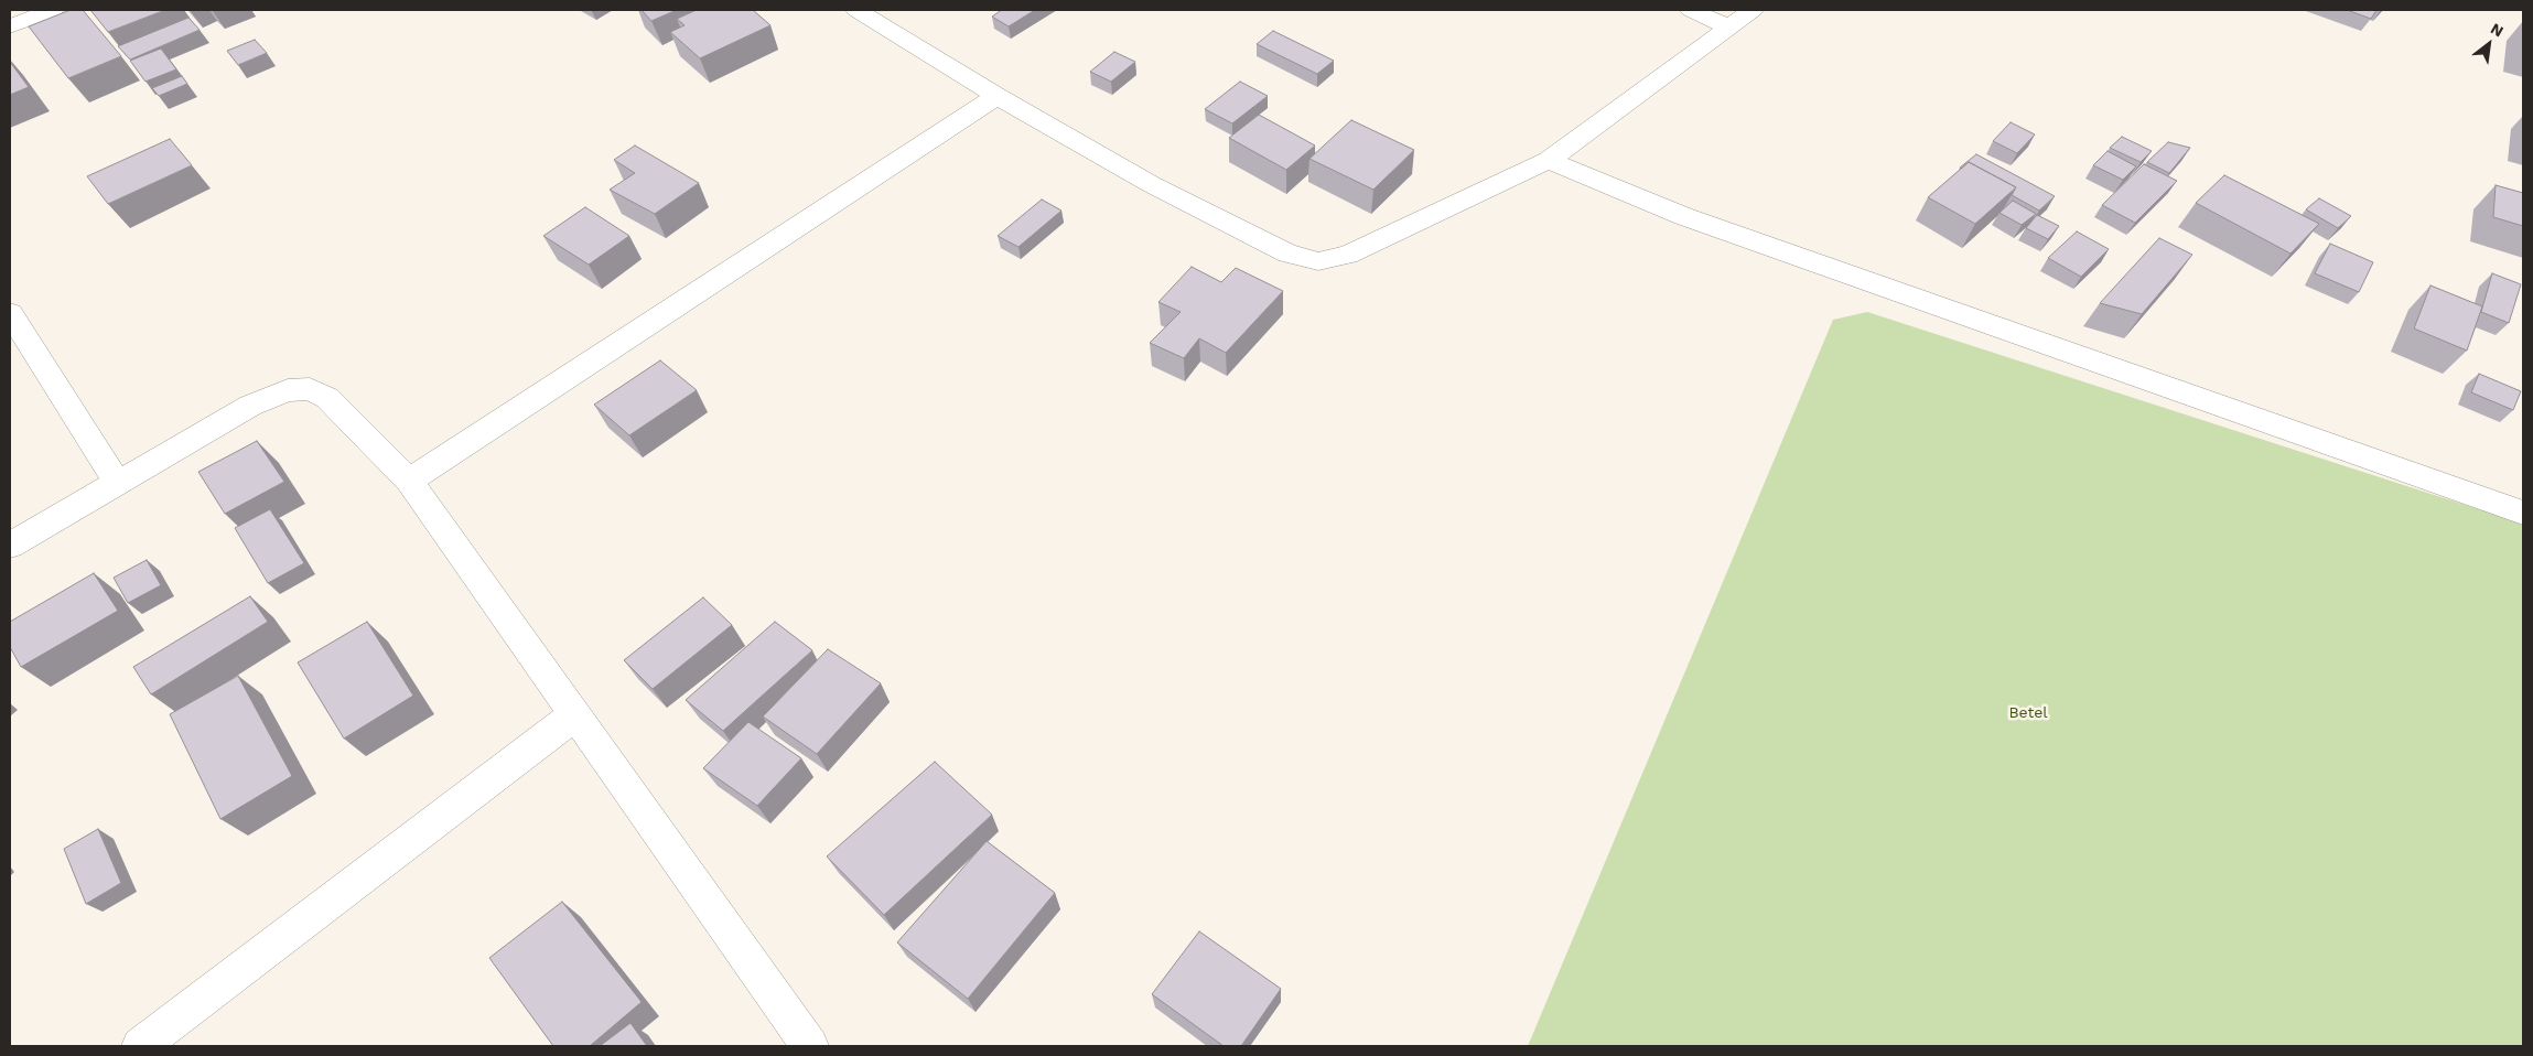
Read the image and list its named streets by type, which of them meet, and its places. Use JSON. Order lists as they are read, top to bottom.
{
  "parks": ["Betel"],
  "north": "top right"
}
